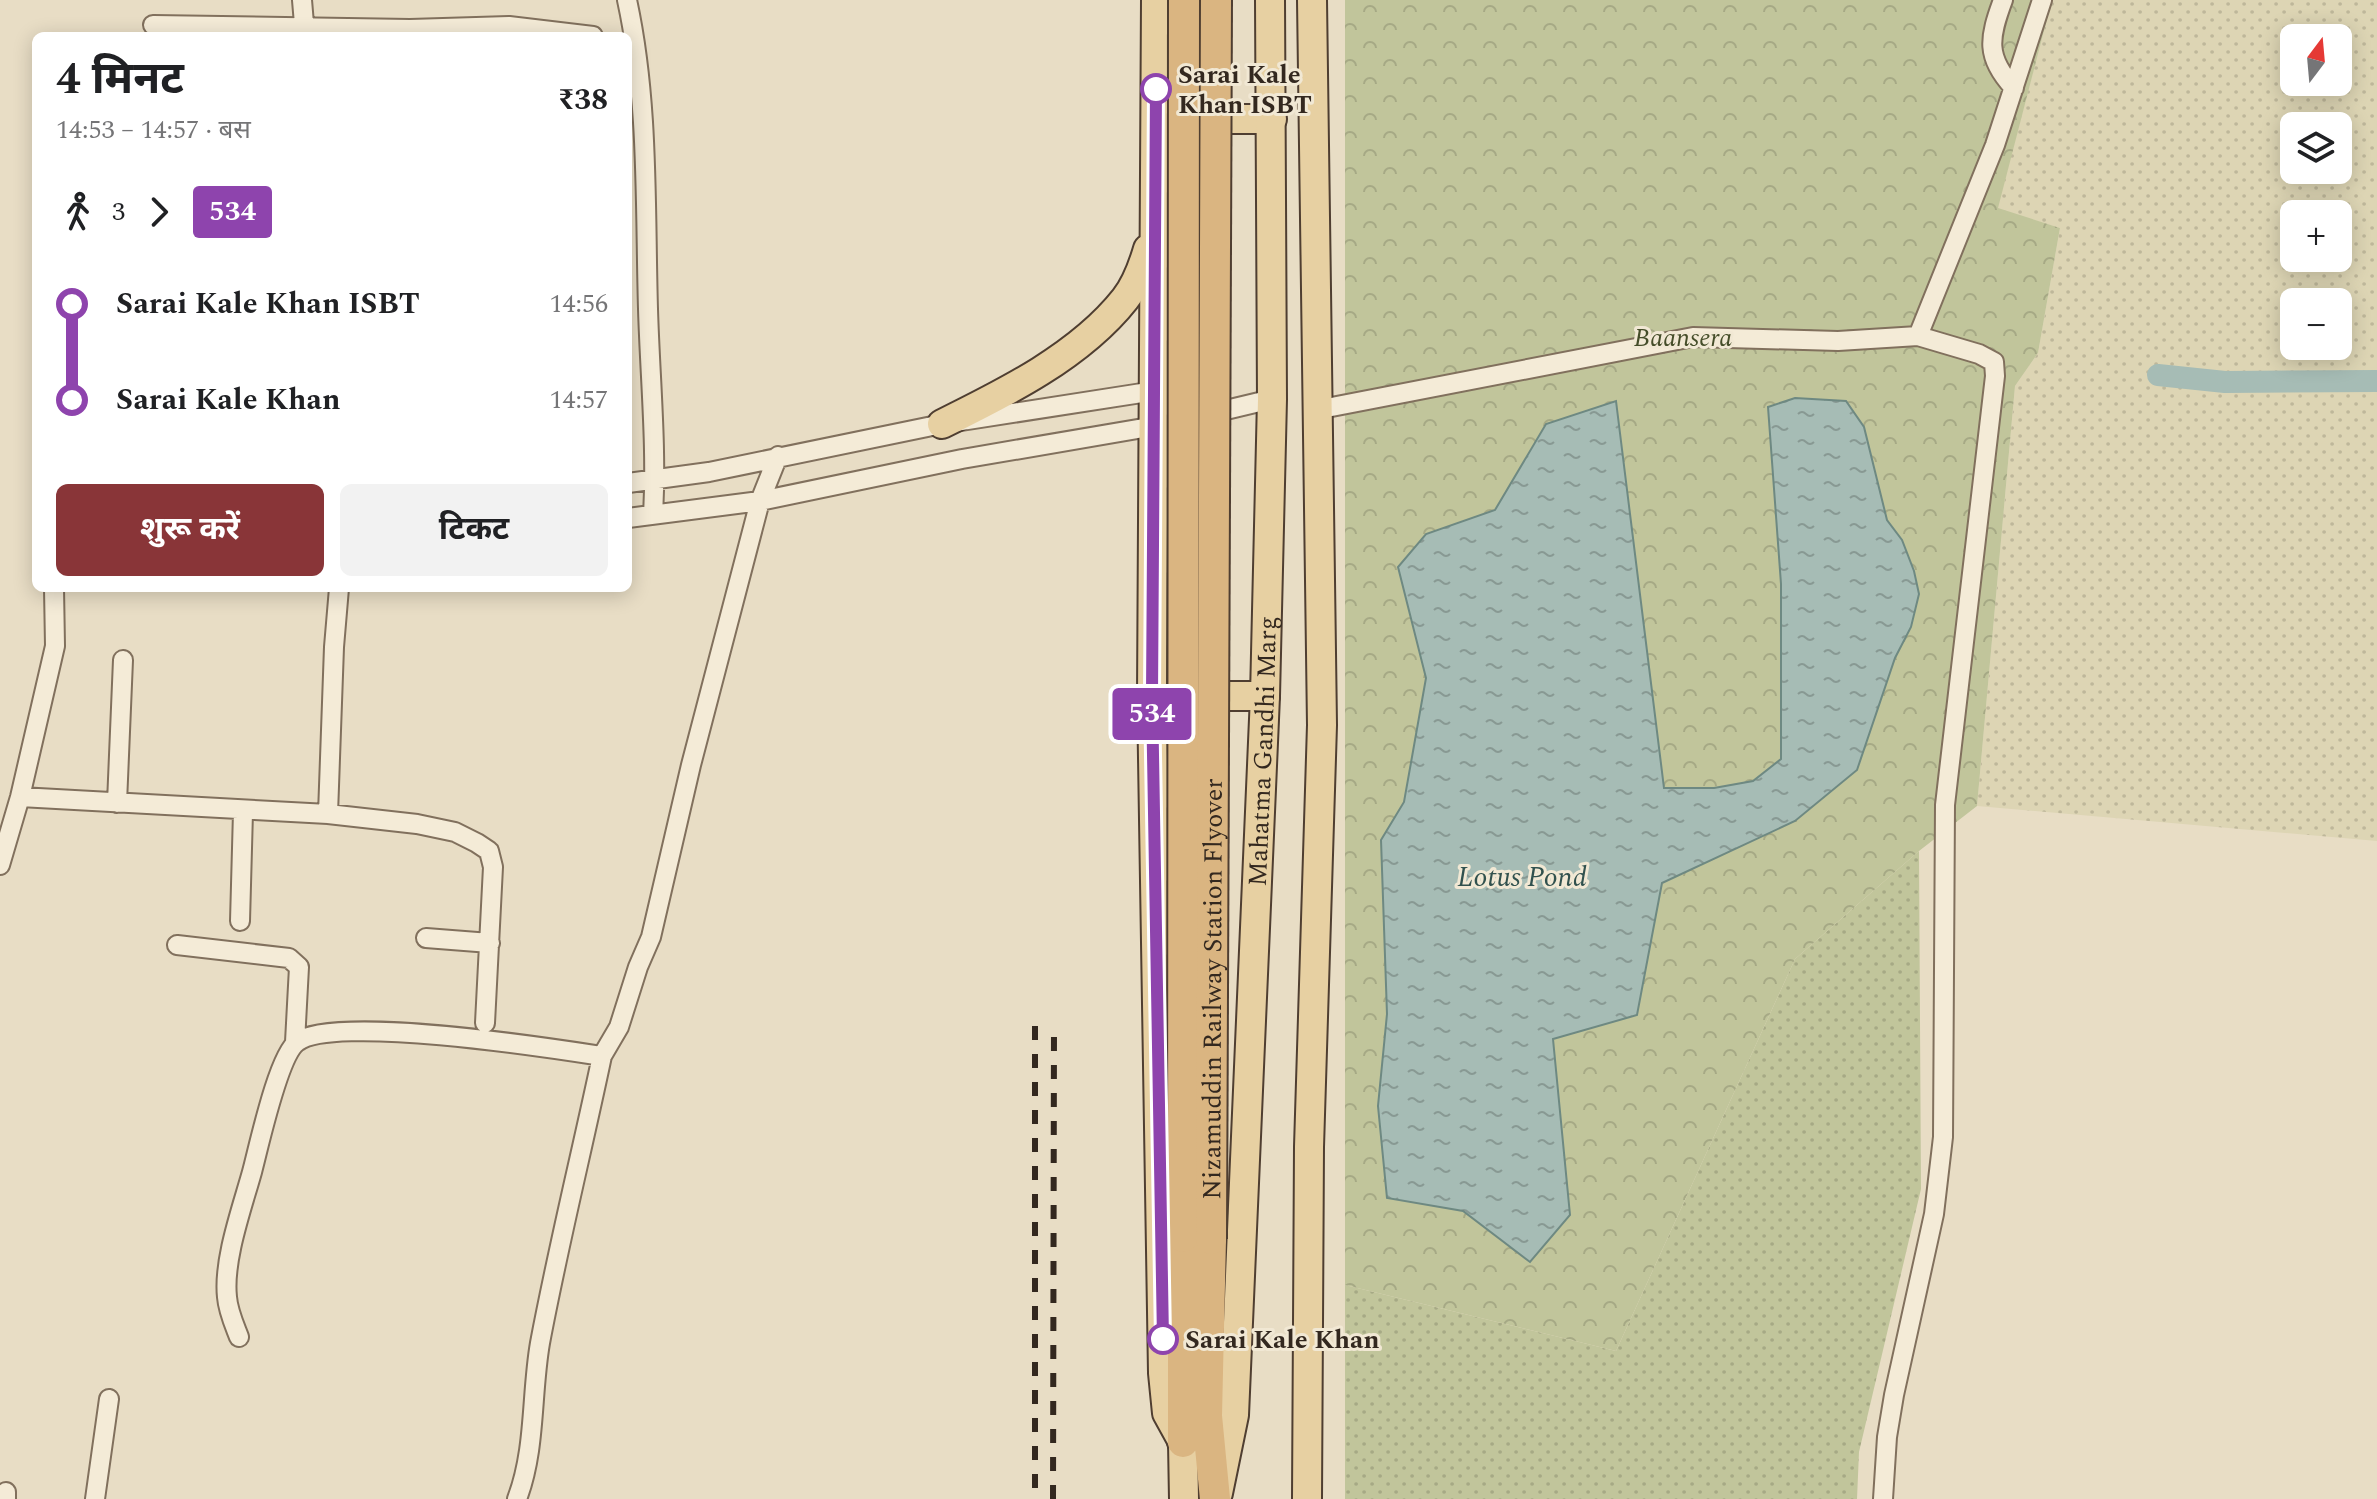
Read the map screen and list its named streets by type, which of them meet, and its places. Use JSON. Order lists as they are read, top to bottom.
{
  "streets": {
    "highway": ["Nizamuddin Railway Station Flyover"],
    "main road": ["Mahatma Gandhi Marg"]
  },
  "crossings": [
    ["Mahatma Gandhi Marg", "Nizamuddin Railway Station Flyover"]
  ],
  "water": ["Lotus Pond"],
  "parks": ["Baansera"],
  "places": ["Sarai Kale Khan ISBT", "Sarai Kale Khan"],
  "lines": ["bus line 534"],
  "north": "top",
  "page": {
    "on_map": "534",
    "map_buttons": ["+", "−"],
    "heading": ["4 मिनट", "14:53 – 14:57 · बस", "₹38"],
    "legs": ["3", "534"],
    "list": [
      {
        "name": "Sarai Kale Khan ISBT",
        "value": "14:56"
      },
      {
        "name": "Sarai Kale Khan",
        "value": "14:57"
      }
    ],
    "buttons": ["शुरू करें", "टिकट"]
  }
}
